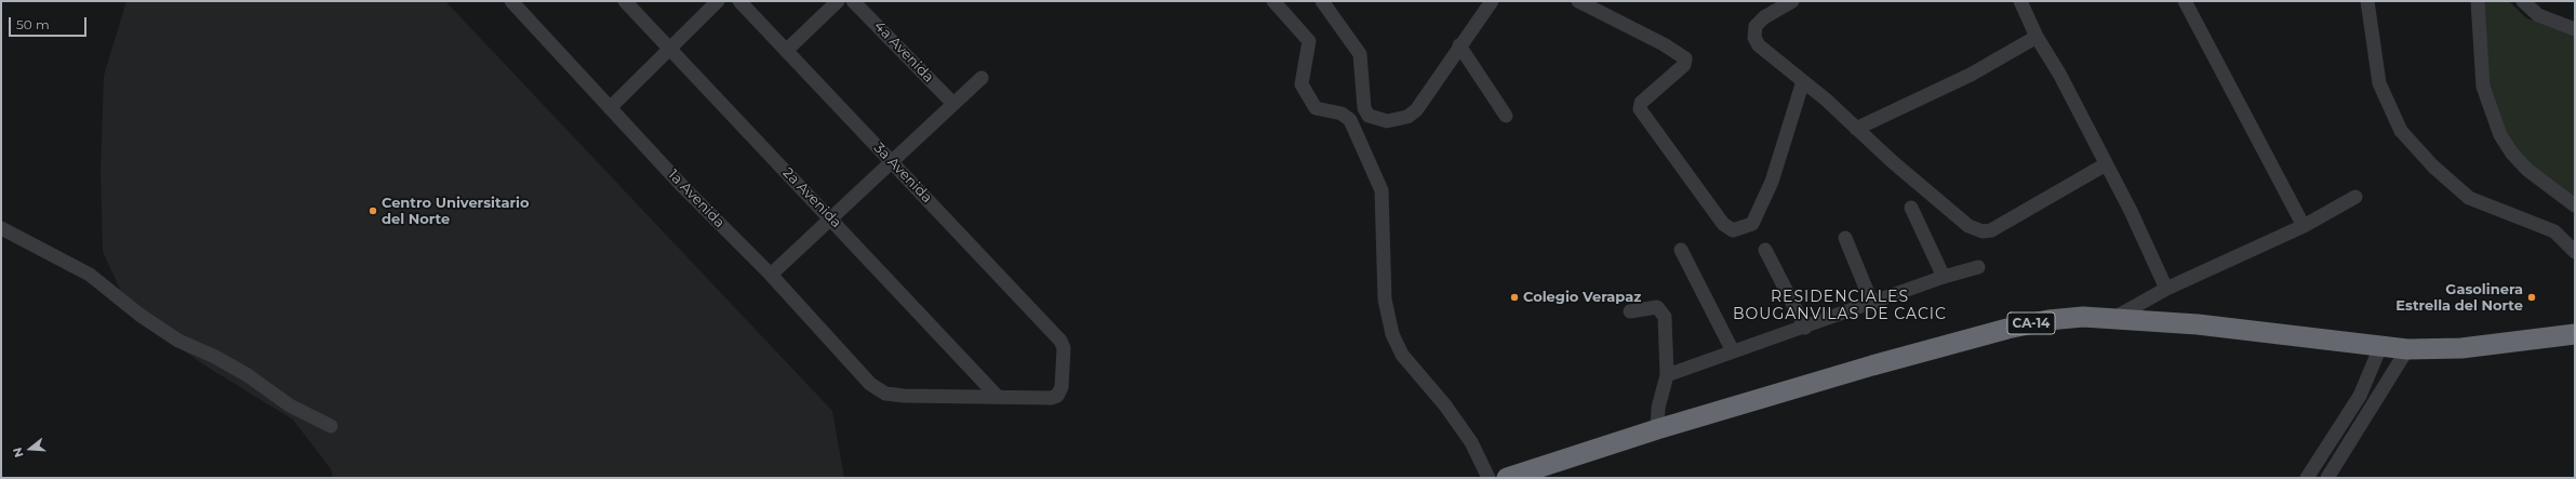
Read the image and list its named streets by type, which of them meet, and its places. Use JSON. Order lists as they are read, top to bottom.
{
  "streets": {
    "highway": ["CA-14"],
    "street": [
      "4a Avenida",
      "3a Avenida",
      "2a Avenida",
      "1a Avenida"
    ]
  },
  "crossings": [
    ["3a Avenida", "2a Avenida"],
    ["3a Avenida", "1a Avenida"],
    ["2a Avenida", "1a Avenida"]
  ],
  "districts": ["RESIDENCIALES BOUGANVILAS DE CACIC"],
  "places": ["Centro Universitario del Norte", "Colegio Verapaz", "Gasolinera Estrella del Norte"],
  "scale_bar": "50 m",
  "north": "left"
}
